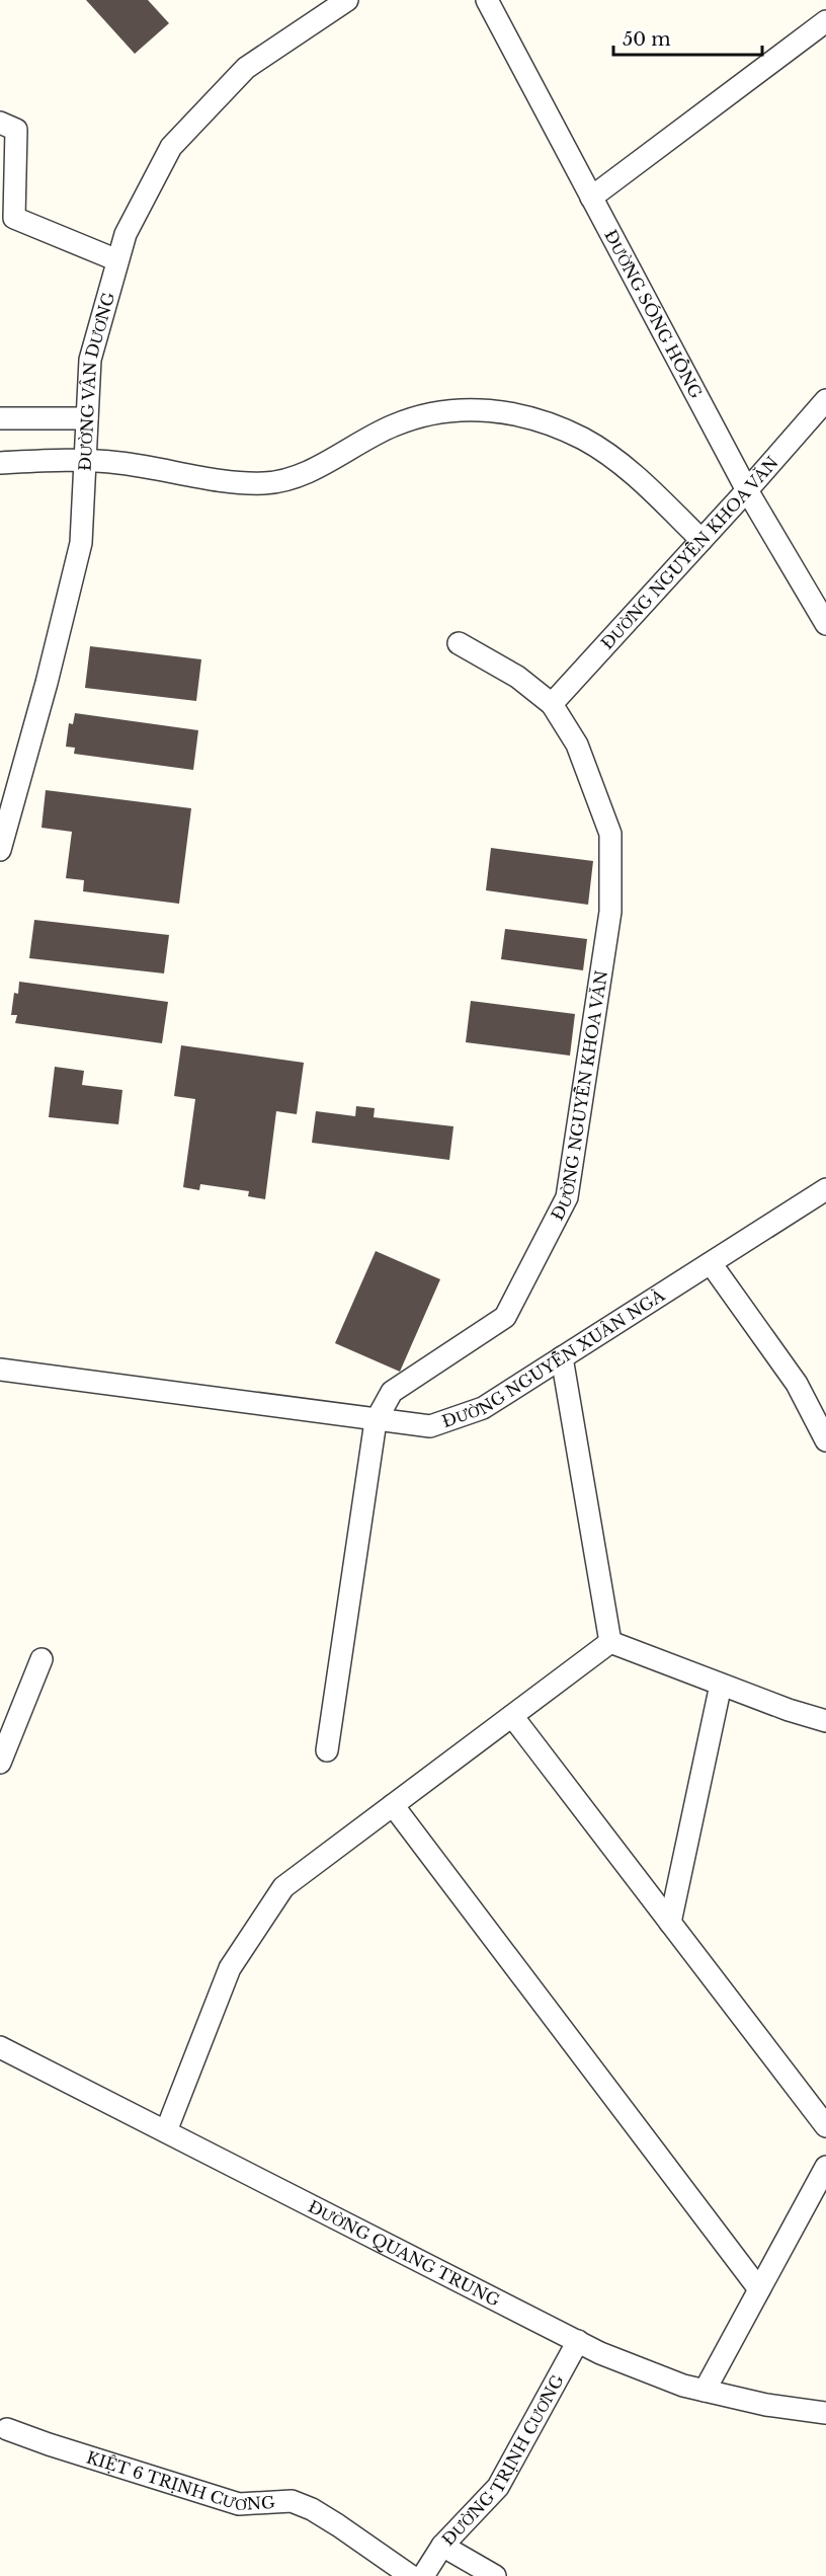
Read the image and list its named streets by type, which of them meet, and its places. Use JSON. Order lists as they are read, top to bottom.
{
  "streets": {
    "street": [
      "ĐƯỜNG SÓNG HỒNG",
      "ĐƯỜNG VÂN DƯƠNG",
      "ĐƯỜNG NGUYỄN KHOA VĂN",
      "ĐƯỜNG NGUYỄN XUÂN NGÀ",
      "ĐƯỜNG QUANG TRUNG",
      "ĐƯỜNG TRỊNH CƯƠNG",
      "KIỆT 6 TRỊNH CƯƠNG"
    ]
  },
  "crossings": [
    ["ĐƯỜNG SÓNG HỒNG", "ĐƯỜNG NGUYỄN KHOA VĂN"],
    ["ĐƯỜNG NGUYỄN KHOA VĂN", "ĐƯỜNG NGUYỄN XUÂN NGÀ"],
    ["ĐƯỜNG QUANG TRUNG", "ĐƯỜNG TRỊNH CƯƠNG"]
  ],
  "scale_bar": "50 m"
}
